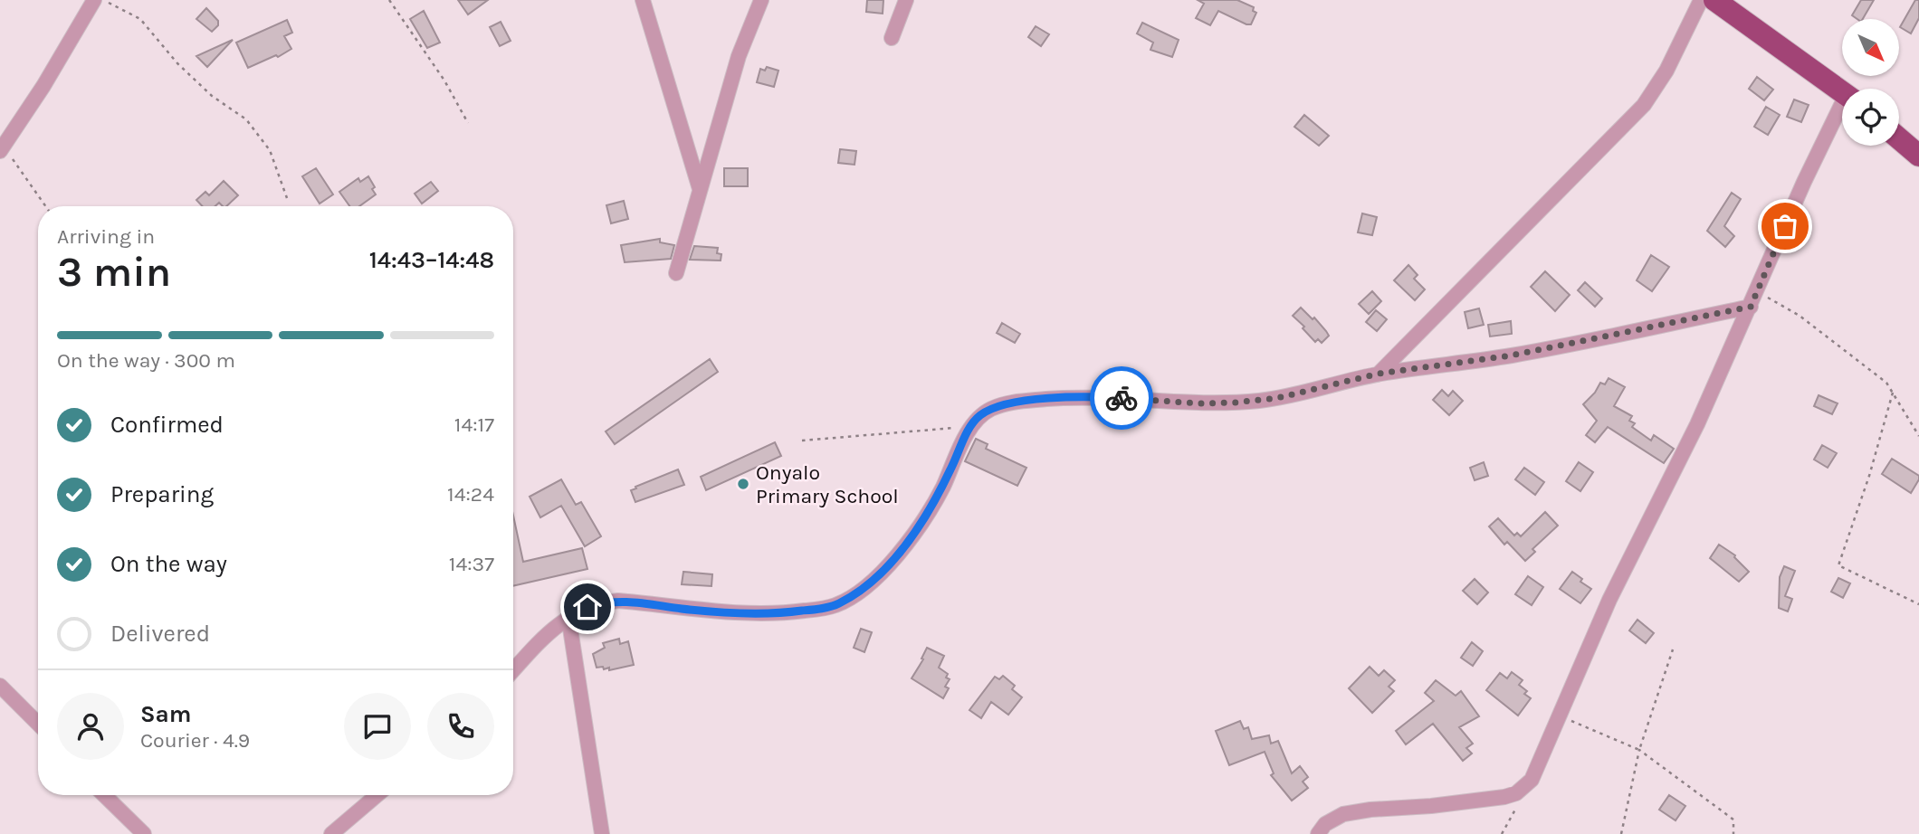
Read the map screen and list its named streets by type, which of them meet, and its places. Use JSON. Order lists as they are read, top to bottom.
{
  "places": ["Onyalo Primary School"],
  "north": "bottom right",
  "page": {
    "heading": ["3 min", "Arriving in", "14:43–14:48"],
    "panel": ["Sam", "Courier · 4.9"],
    "bar": "On the way · 300 m",
    "list": [
      ["Confirmed", "14:17"],
      ["Preparing", "14:24"],
      ["On the way", "14:37"],
      "Delivered"
    ]
  }
}
